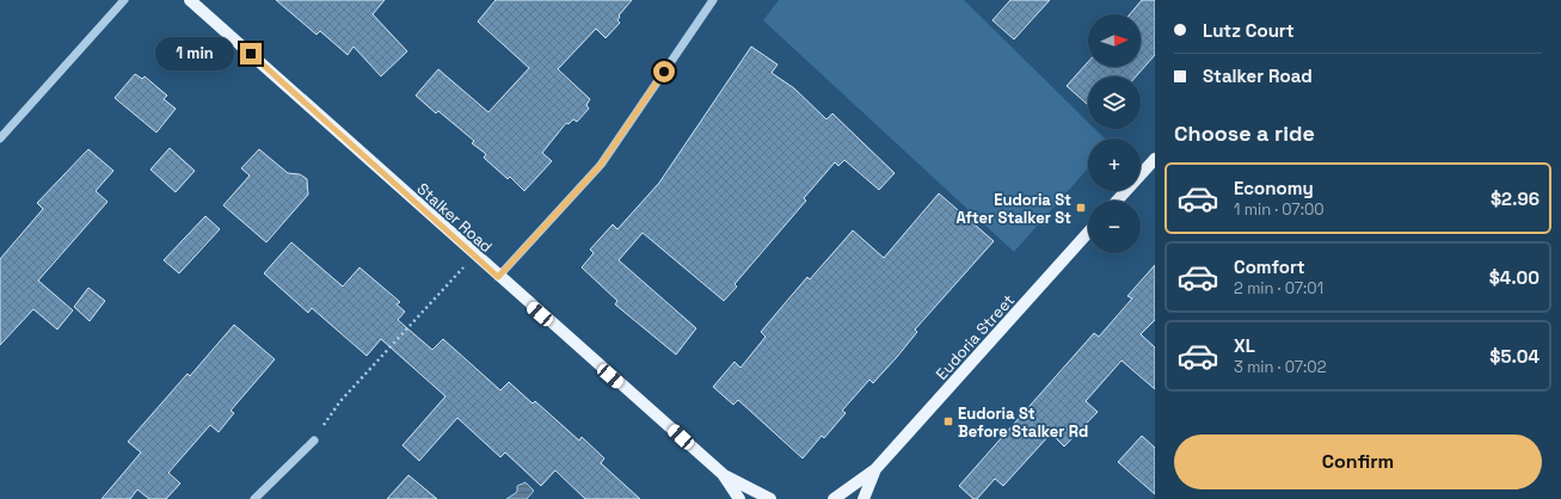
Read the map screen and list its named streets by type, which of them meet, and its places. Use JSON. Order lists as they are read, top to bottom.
{
  "streets": {
    "main road": ["Stalker Road", "Eudoria Street"]
  },
  "places": {
    "transit": ["Eudoria St After Stalker St", "Eudoria St Before Stalker Rd"]
  },
  "north": "right",
  "page": {
    "banner": ["Lutz Court", "Stalker Road"],
    "map_buttons": ["+", "−"],
    "bubble": "1 min",
    "heading": "Choose a ride",
    "list": [
      {
        "name": "Economy",
        "note": "1 min · 07:00",
        "value": "$2.96"
      },
      {
        "name": "Comfort",
        "note": "2 min · 07:01",
        "value": "$4.00"
      },
      {
        "name": "XL",
        "note": "3 min · 07:02",
        "value": "$5.04"
      }
    ],
    "buttons": "Confirm"
  }
}
